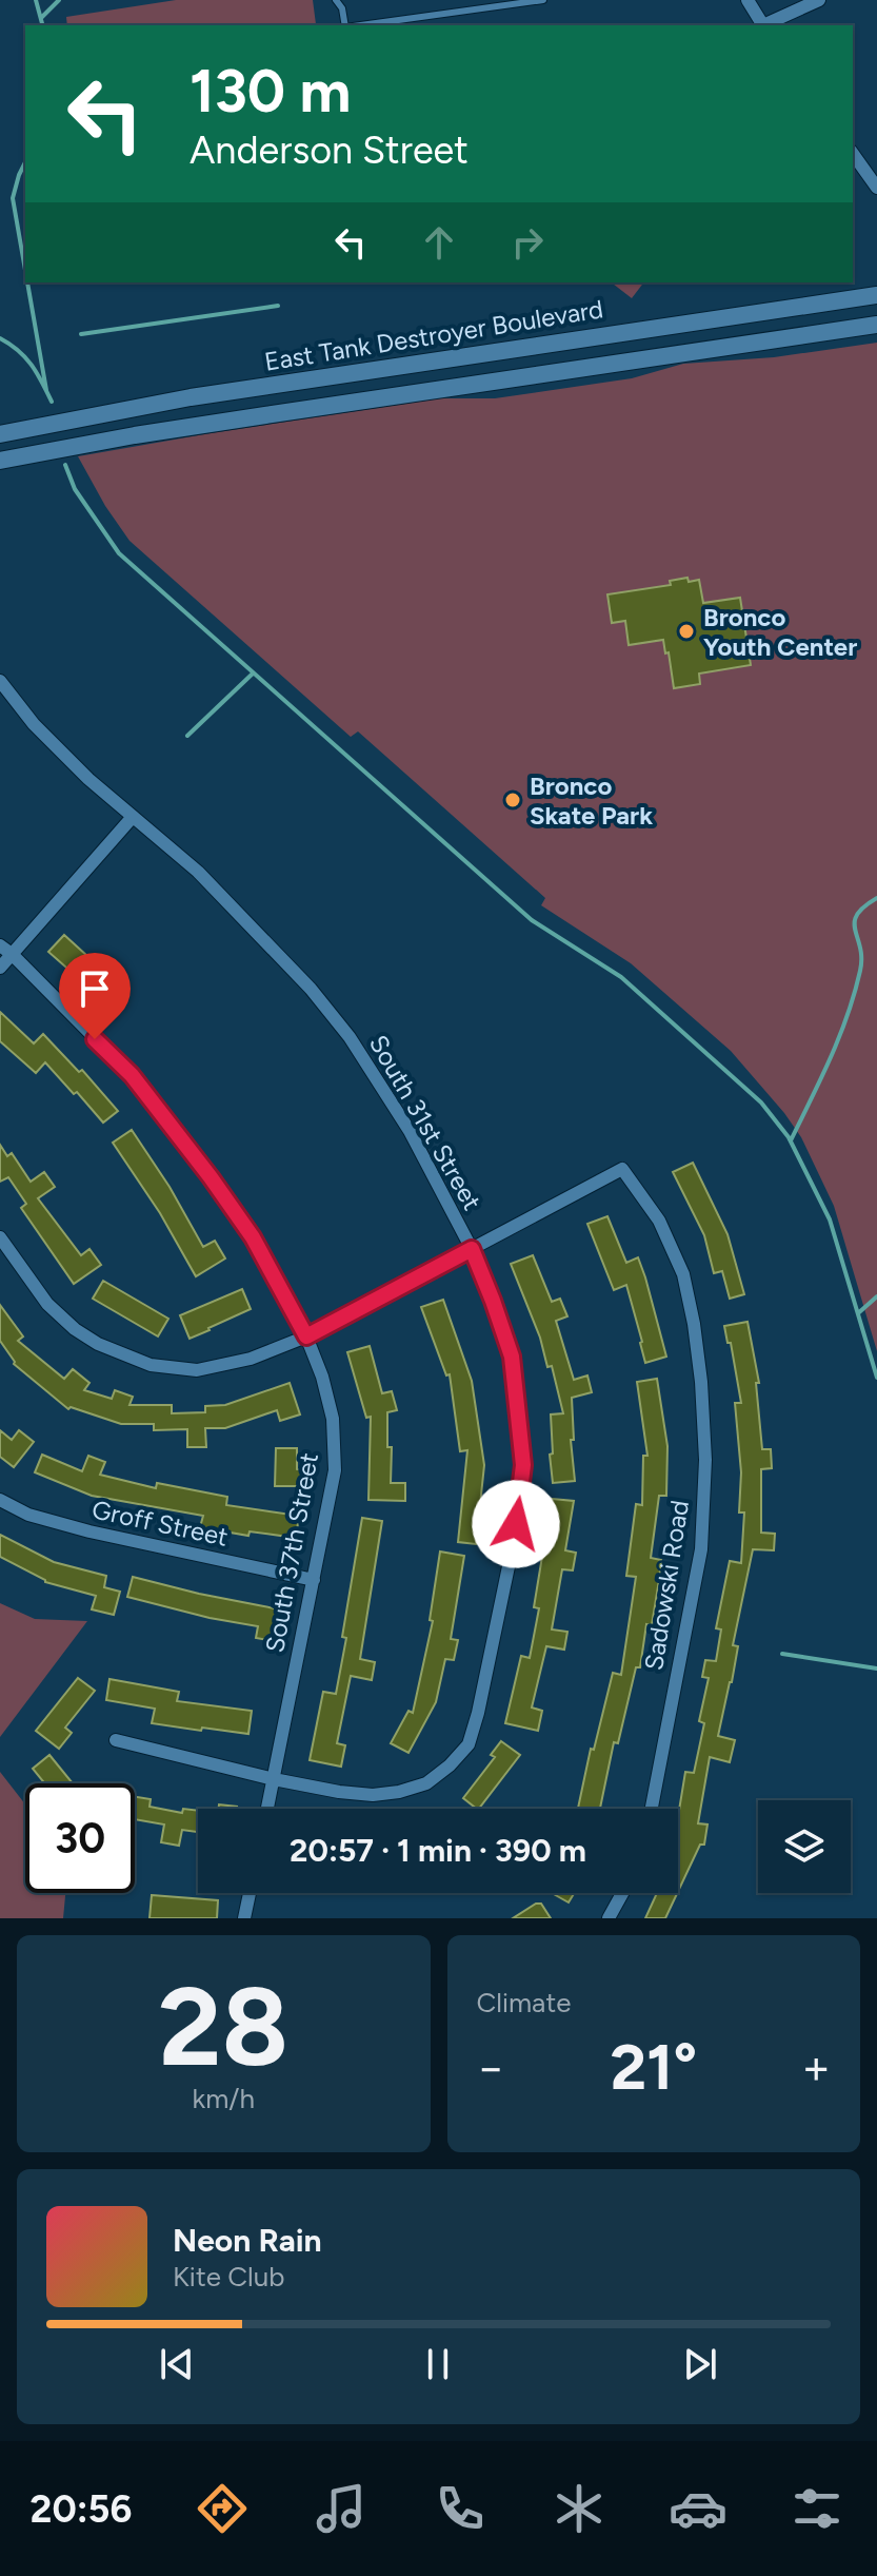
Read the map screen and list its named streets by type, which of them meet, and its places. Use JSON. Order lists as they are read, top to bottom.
{
  "streets": {
    "street": [
      "East Tank Destroyer Boulevard",
      "South 31st Street",
      "Groff Street",
      "South 37th Street",
      "Sadowski Road"
    ]
  },
  "crossings": [
    ["South 31st Street", "South 37th Street"],
    ["South 31st Street", "Sadowski Road"],
    ["Groff Street", "South 37th Street"]
  ],
  "places": ["Bronco Youth Center", "Bronco Skate Park"],
  "page": {
    "turn": ["130 m", "Anderson Street"],
    "limit": "30",
    "trip": "20:57 · 1 min · 390 m",
    "tile": [
      ["28", "km/h"],
      "Climate"
    ],
    "heat": ["−", "21°", "+"],
    "song": ["Neon Rain", "Kite Club"],
    "tabs": "20:56"
  }
}
